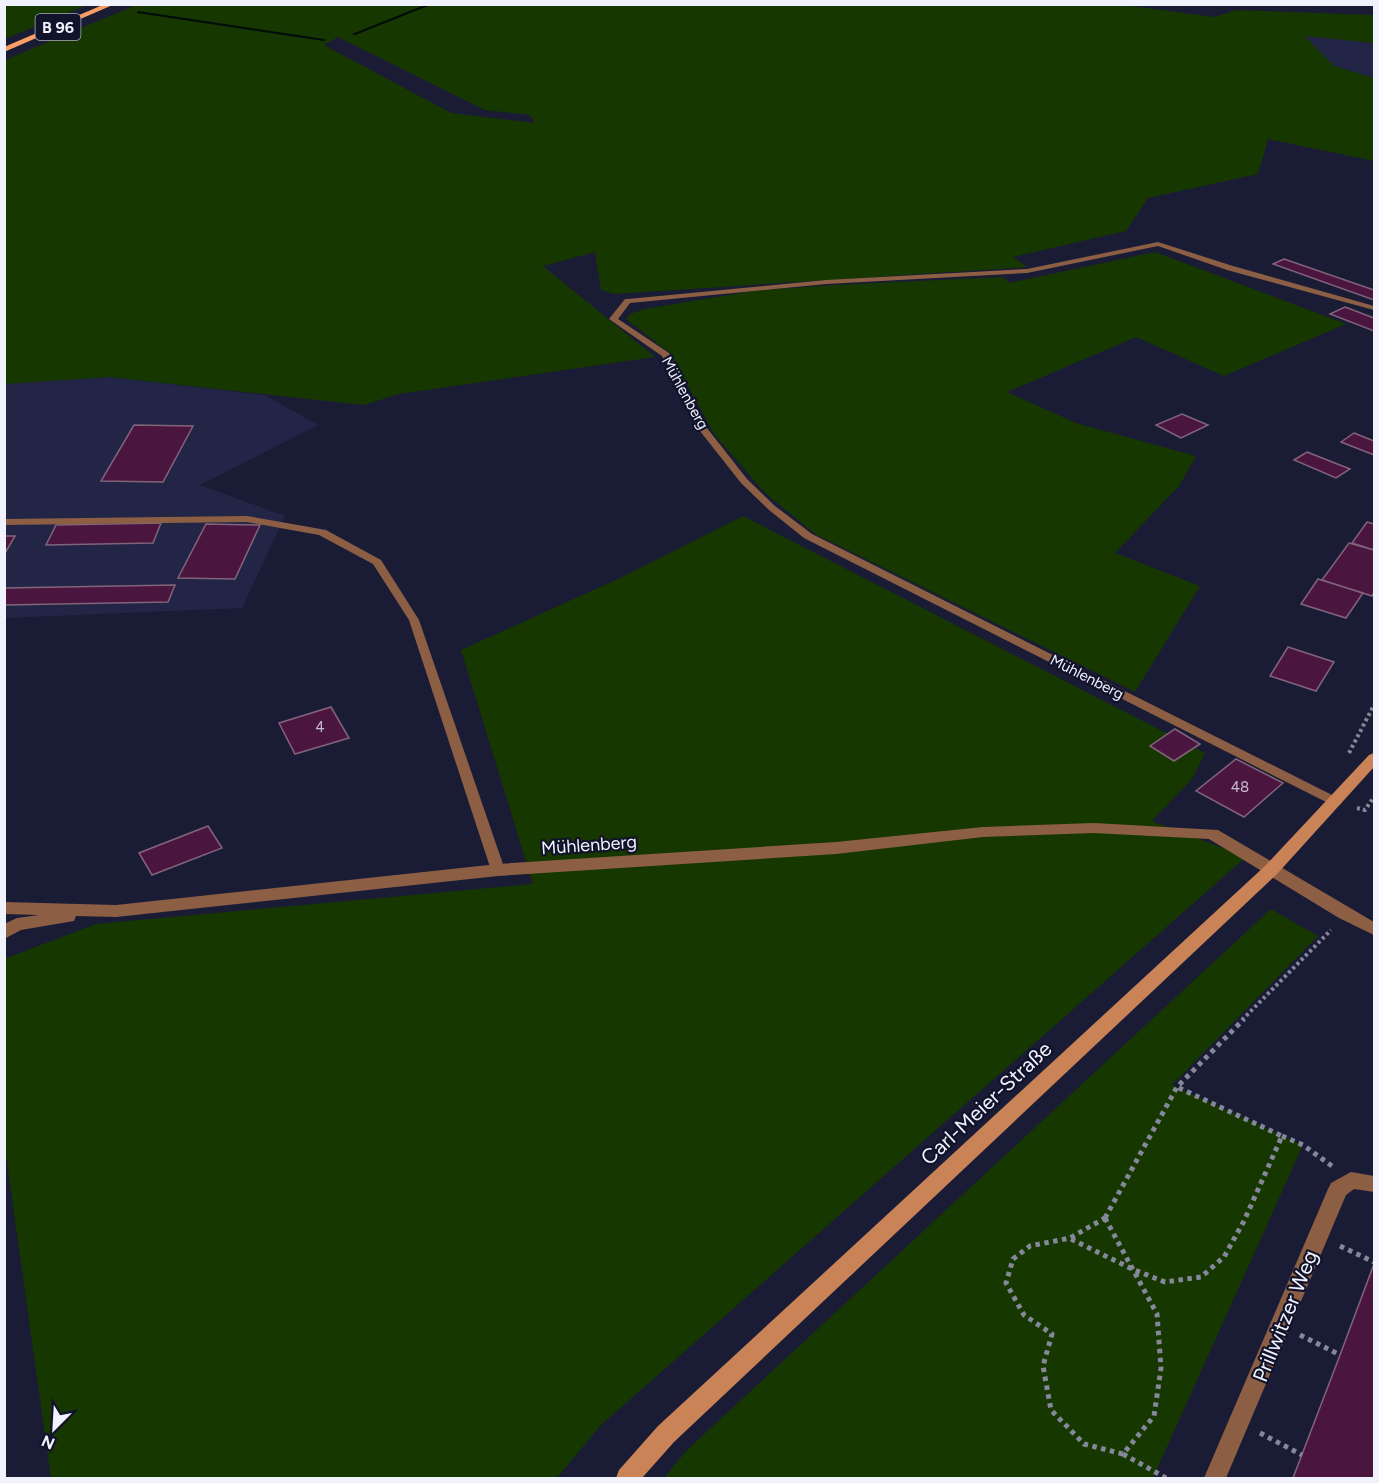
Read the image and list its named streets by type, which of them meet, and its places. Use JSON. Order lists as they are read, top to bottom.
{
  "streets": {
    "main road": ["B 96"],
    "street": ["Mühlenberg", "Carl-Meier-Straße", "Prillwitzer Weg"]
  },
  "crossings": [
    ["Mühlenberg", "Carl-Meier-Straße"]
  ],
  "house_numbers": ["4", "48"],
  "north": "bottom left"
}
